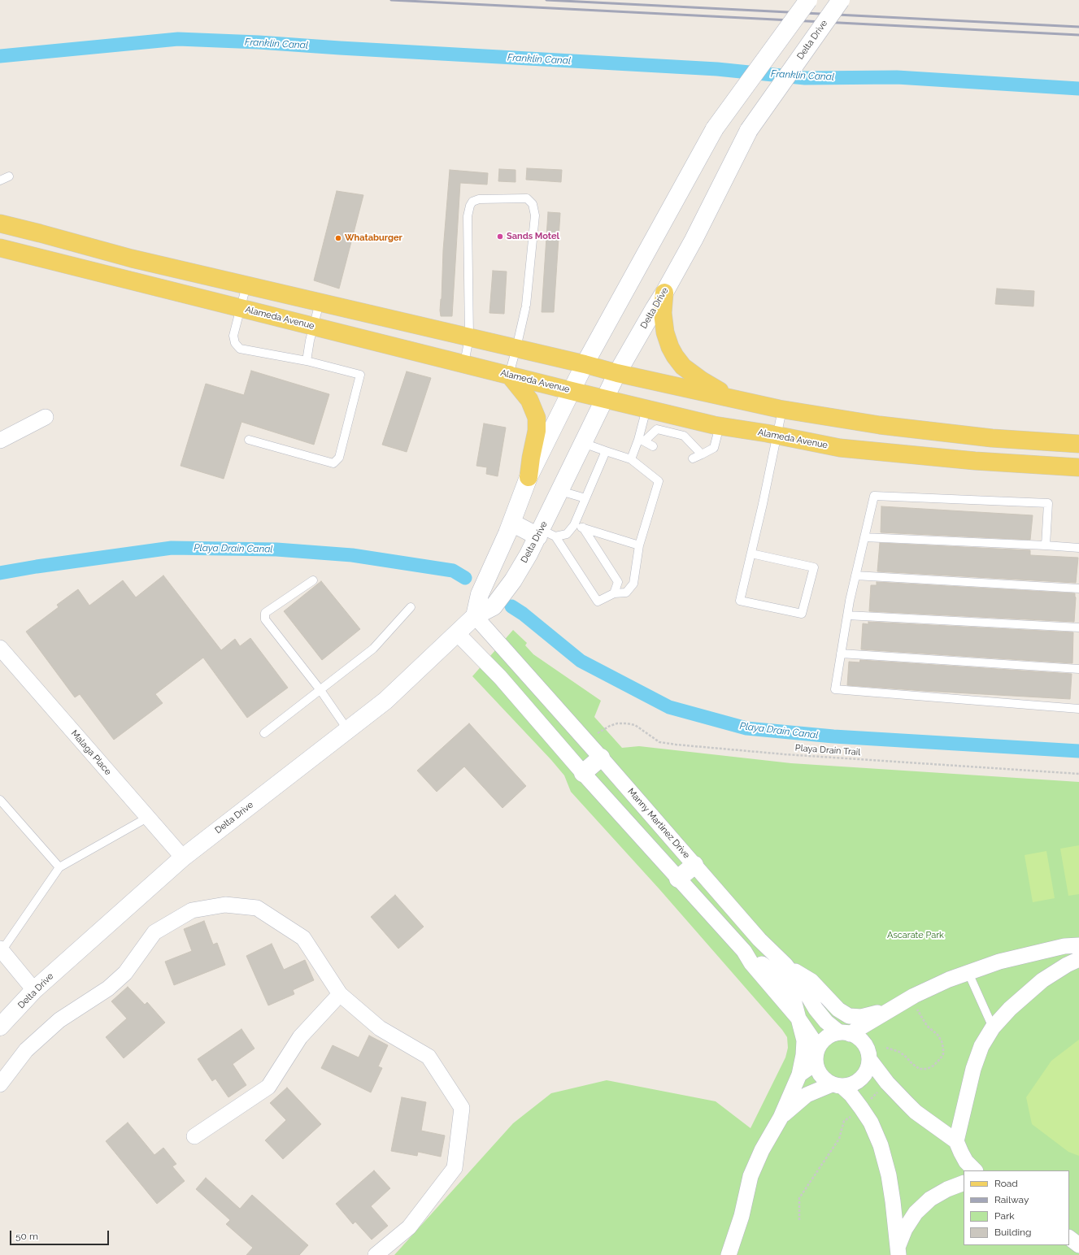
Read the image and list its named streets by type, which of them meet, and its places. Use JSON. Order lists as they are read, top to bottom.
{
  "streets": {
    "main road": ["Delta Drive", "Alameda Avenue"],
    "street": ["Malaga Place", "Manny Martinez Drive"],
    "path": ["Playa Drain Trail"]
  },
  "crossings": [
    ["Delta Drive", "Alameda Avenue"],
    ["Delta Drive", "Malaga Place"],
    ["Delta Drive", "Manny Martinez Drive"],
    ["Playa Drain Trail", "Manny Martinez Drive"]
  ],
  "water": ["Franklin Canal", "Playa Drain Canal"],
  "parks": ["Ascarate Park"],
  "places": ["Sands Motel", "Whataburger"],
  "legend": [
    "Road",
    "Railway",
    "Park",
    "Building"
  ],
  "scale_bar": "50 m"
}
